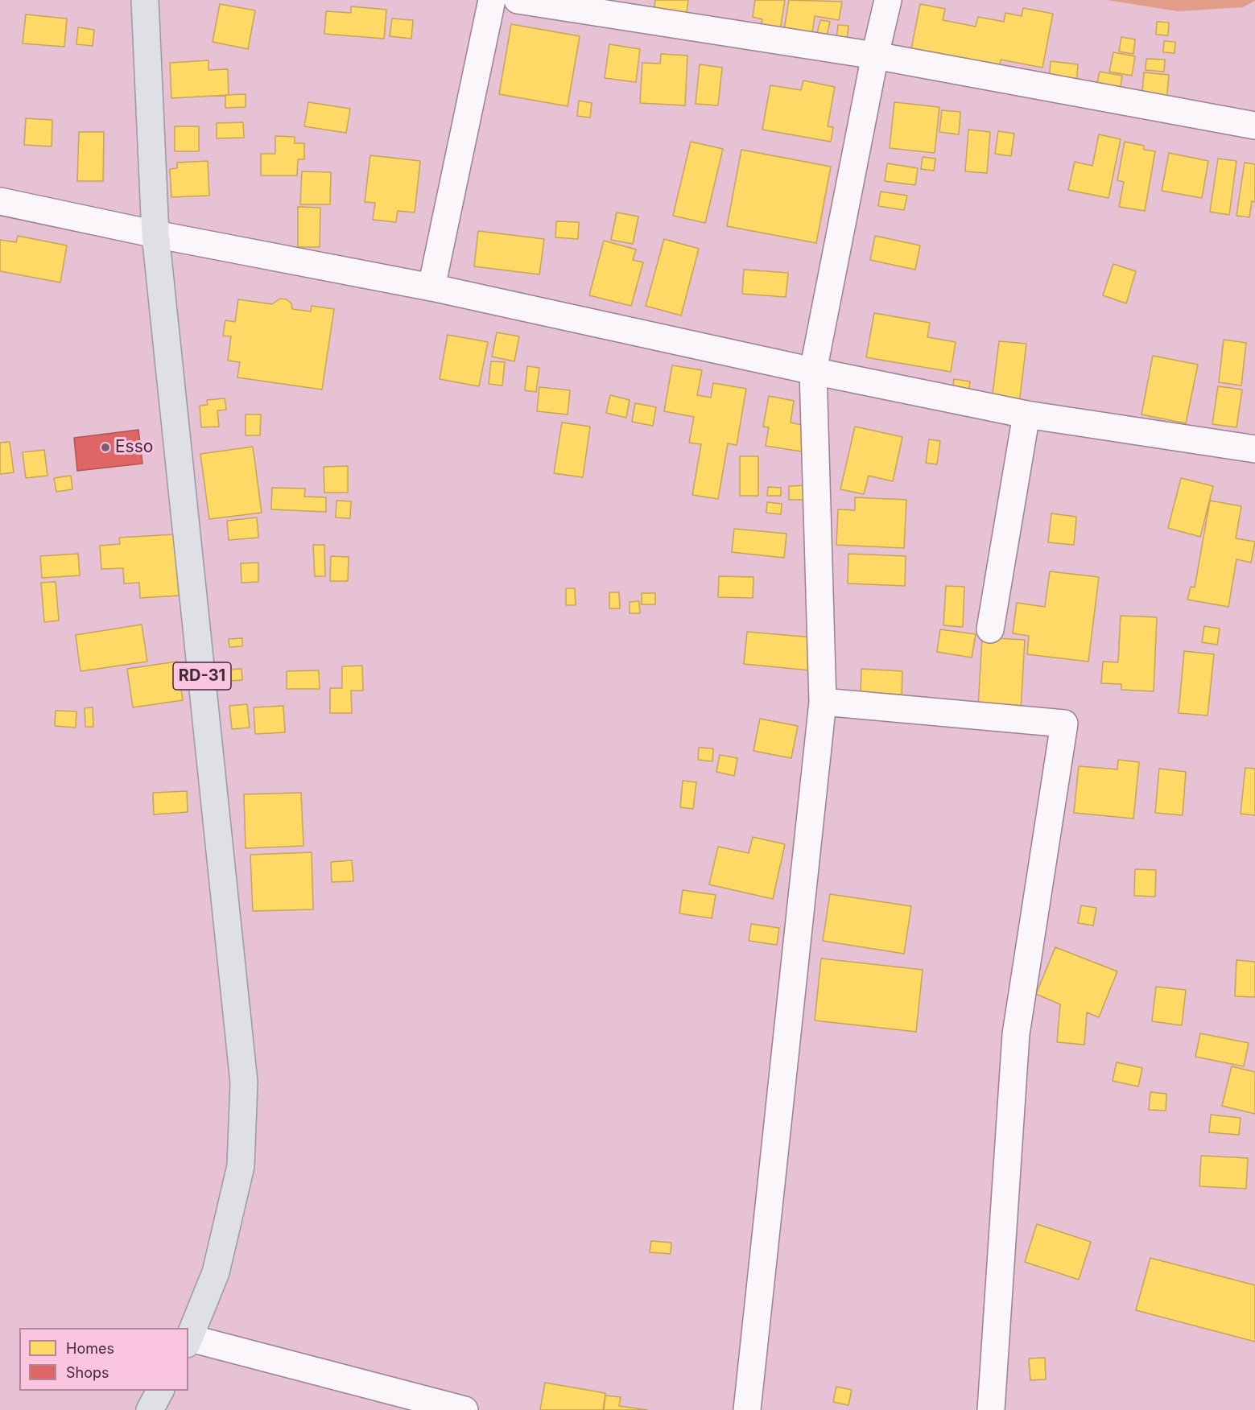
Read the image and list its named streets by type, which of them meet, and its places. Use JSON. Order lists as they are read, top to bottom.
{
  "streets": {
    "main road": ["RD-31"]
  },
  "places": ["Esso"],
  "legend": ["Homes", "Shops"]
}
